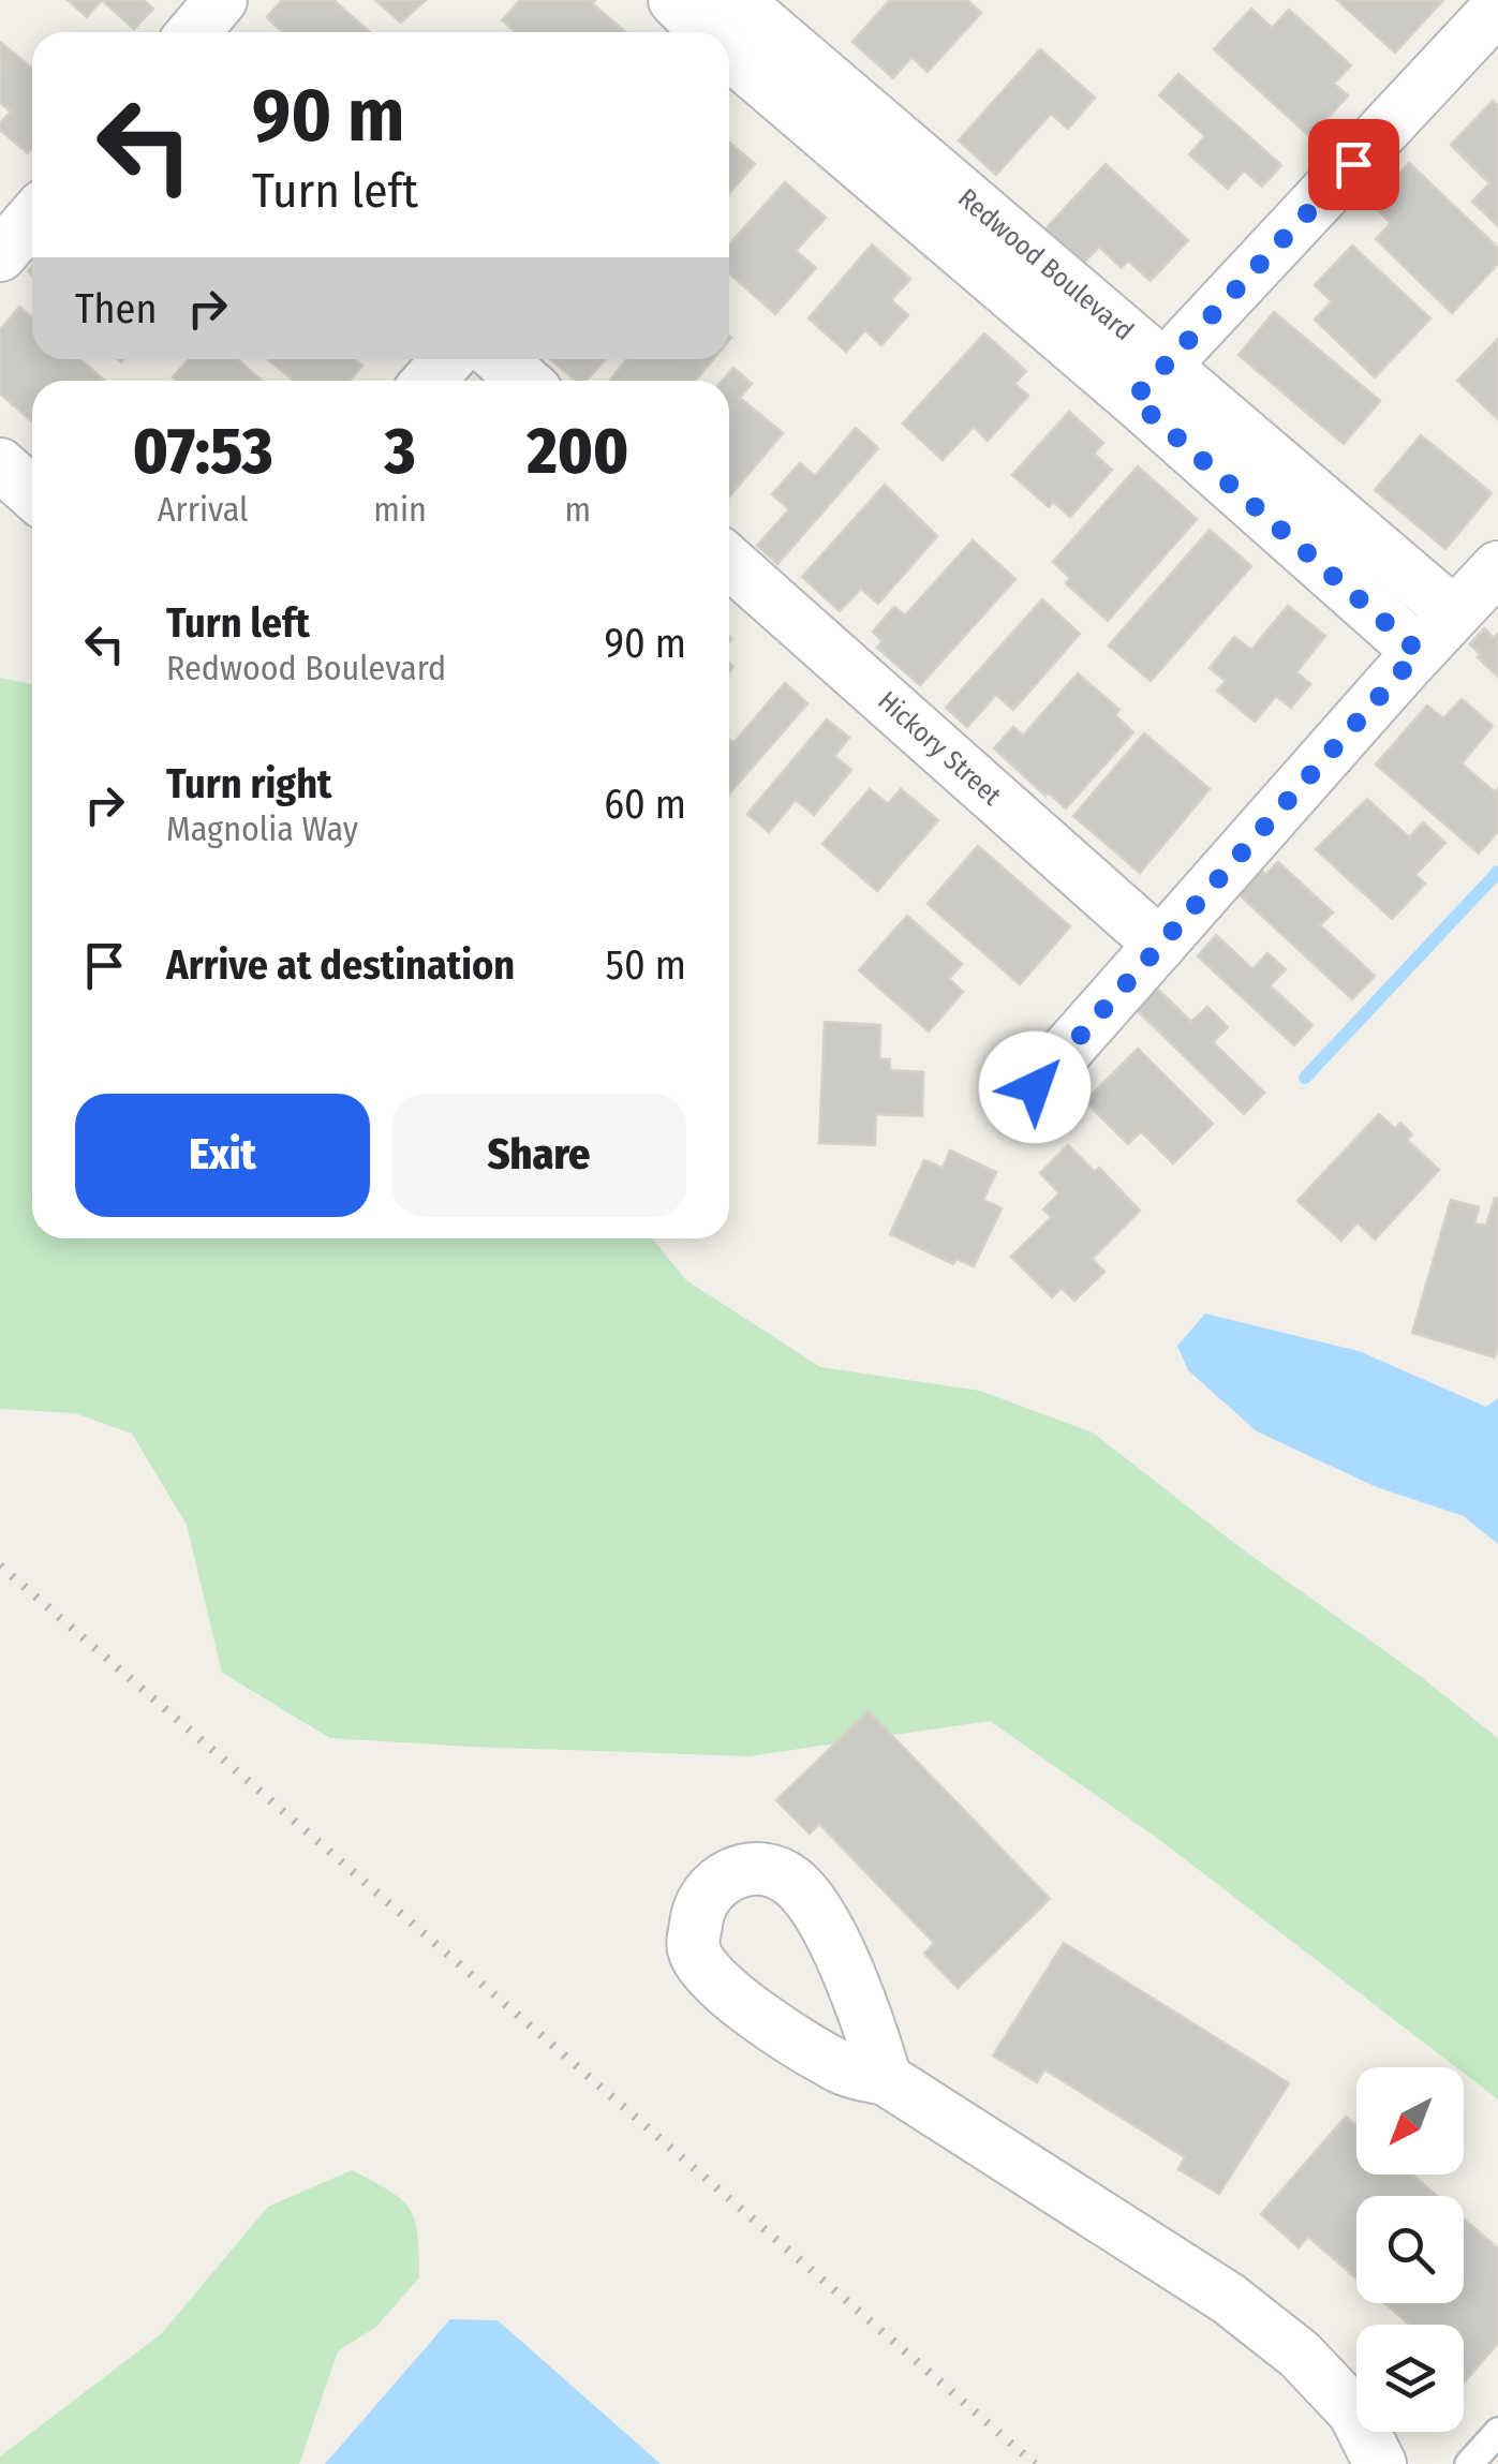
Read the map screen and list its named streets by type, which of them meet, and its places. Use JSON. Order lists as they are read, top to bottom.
{
  "streets": {
    "street": ["Redwood Boulevard", "Hickory Street"]
  },
  "north": "bottom left",
  "page": {
    "turn": ["90 m", "Turn left"],
    "then": "Then",
    "eta": [
      "07:53",
      "Arrival",
      "3",
      "min",
      "200",
      "m"
    ],
    "list": [
      {
        "name": "Turn left",
        "note": "Redwood Boulevard",
        "value": "90 m"
      },
      {
        "name": "Turn right",
        "note": "Magnolia Way",
        "value": "60 m"
      },
      {
        "name": "Arrive at destination",
        "value": "50 m"
      }
    ],
    "buttons": ["Exit", "Share"]
  }
}
